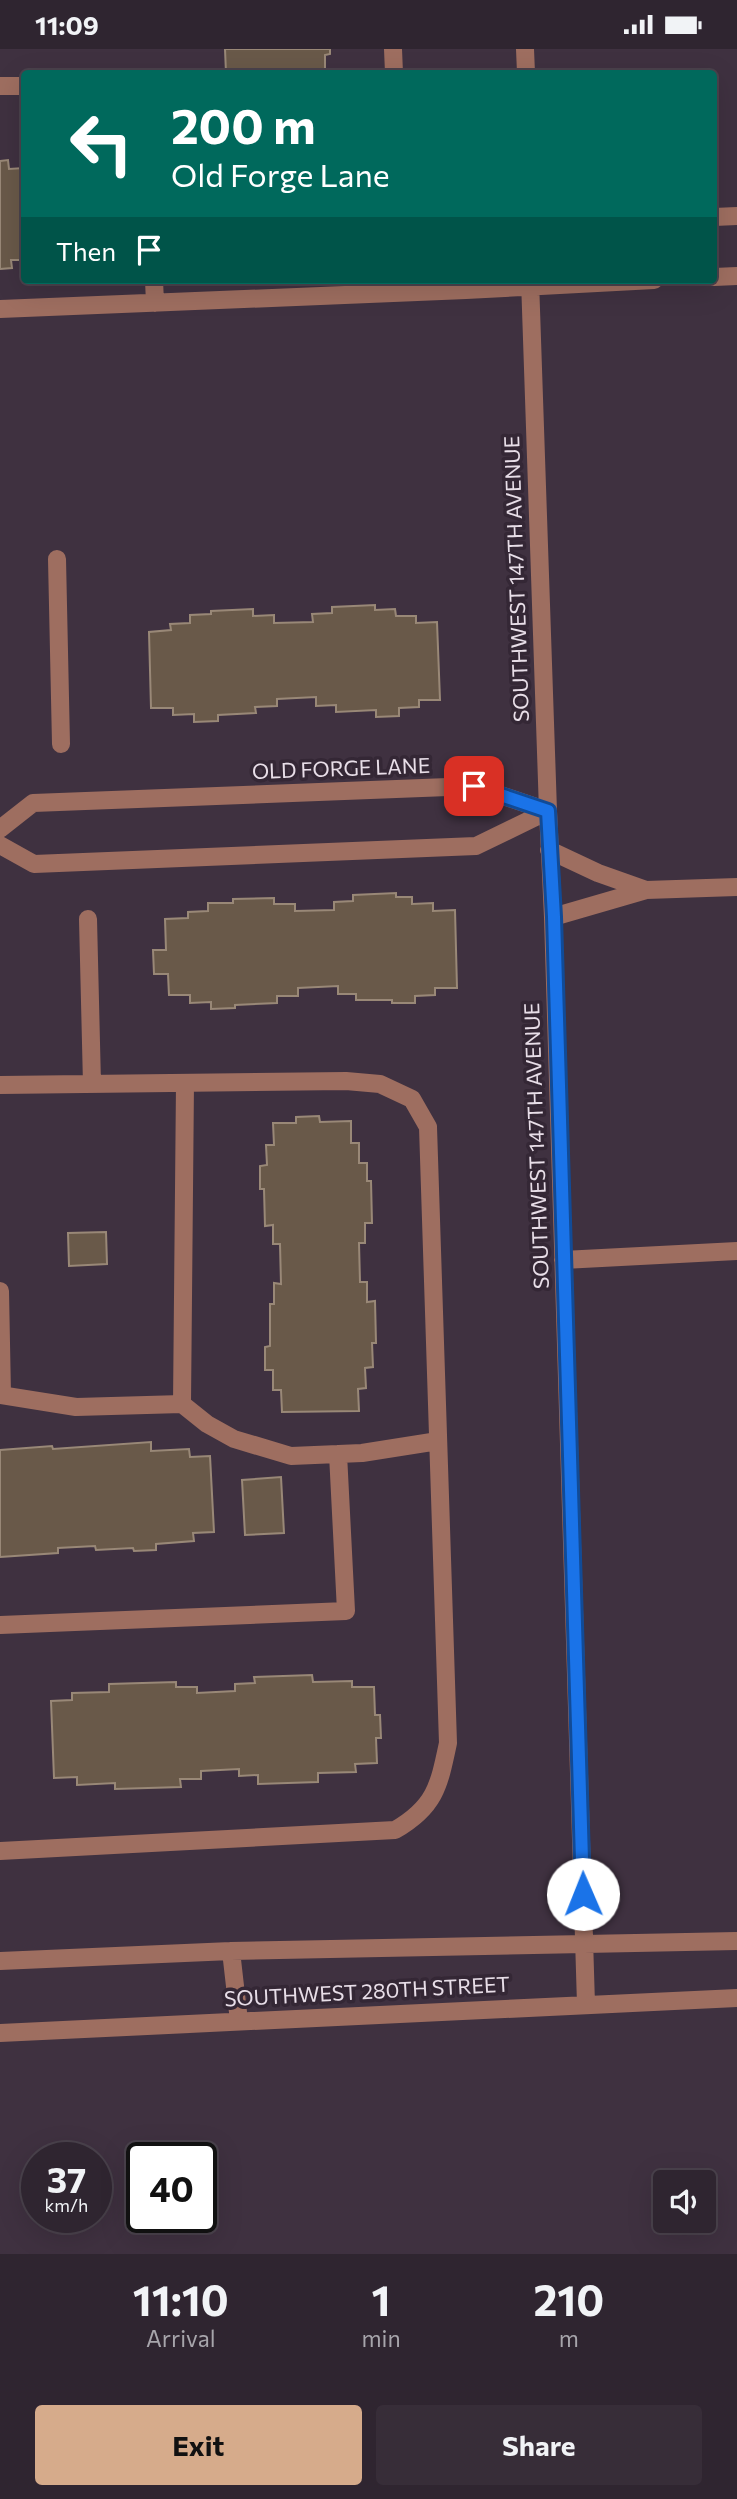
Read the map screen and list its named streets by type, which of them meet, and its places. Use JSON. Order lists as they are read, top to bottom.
{
  "streets": {
    "street": ["SOUTHWEST 147TH AVENUE", "OLD FORGE LANE", "SOUTHWEST 280TH STREET"]
  },
  "crossings": [
    ["SOUTHWEST 147TH AVENUE", "OLD FORGE LANE"],
    ["SOUTHWEST 147TH AVENUE", "SOUTHWEST 280TH STREET"]
  ],
  "page": {
    "status": "11:09",
    "turn": ["200 m", "Old Forge Lane"],
    "then": "Then",
    "speed": "37 km/h",
    "limit": "40",
    "eta": [
      "11:10",
      "Arrival",
      "1",
      "min",
      "210",
      "m"
    ],
    "buttons": ["Exit", "Share"]
  }
}
